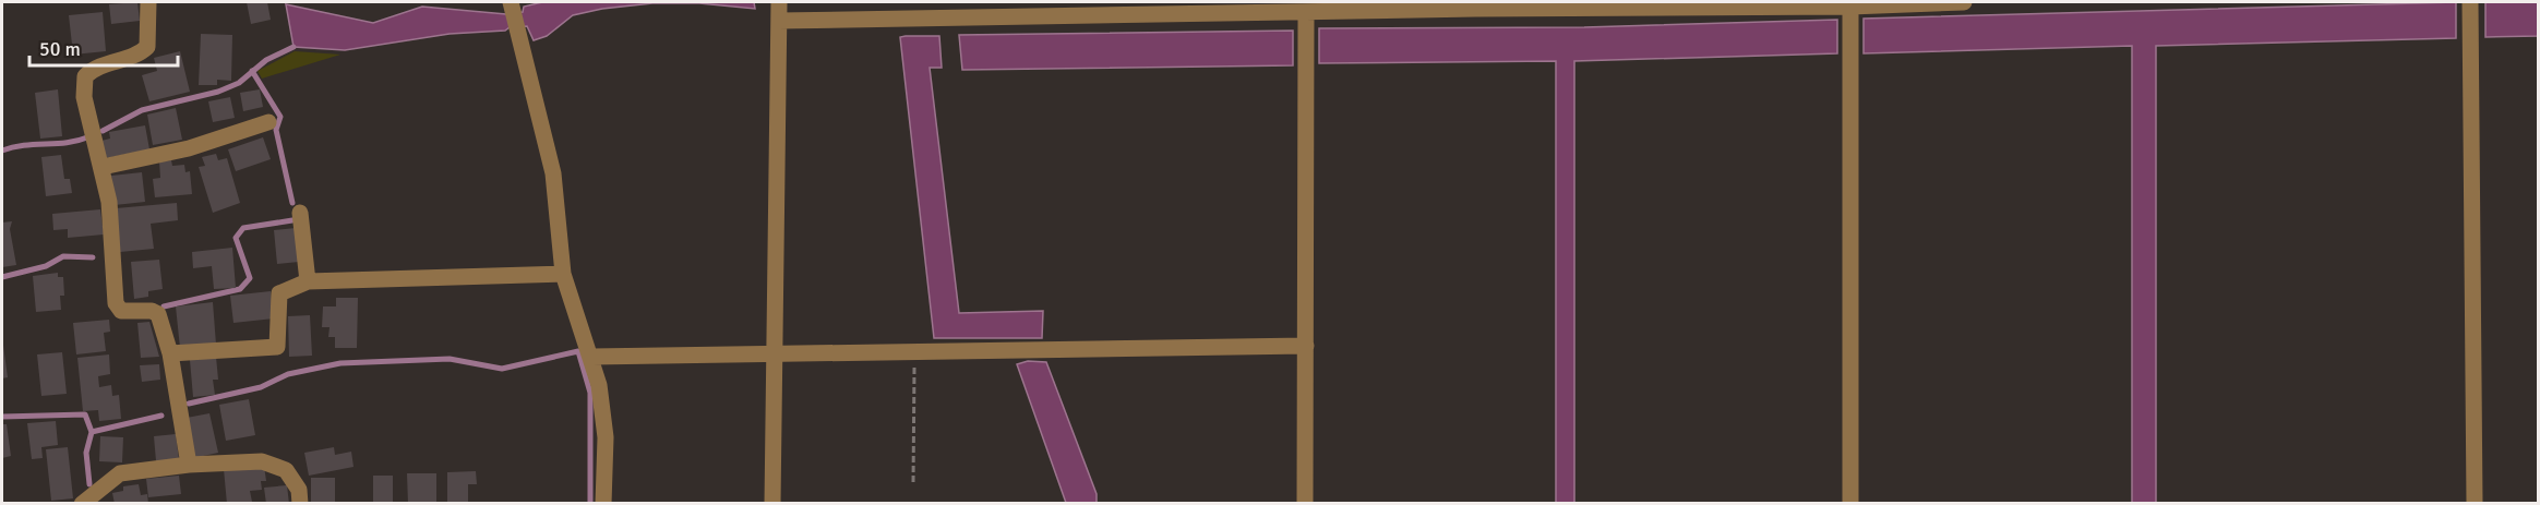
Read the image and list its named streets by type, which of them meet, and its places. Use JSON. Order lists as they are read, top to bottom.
{
  "scale_bar": "50 m"
}
